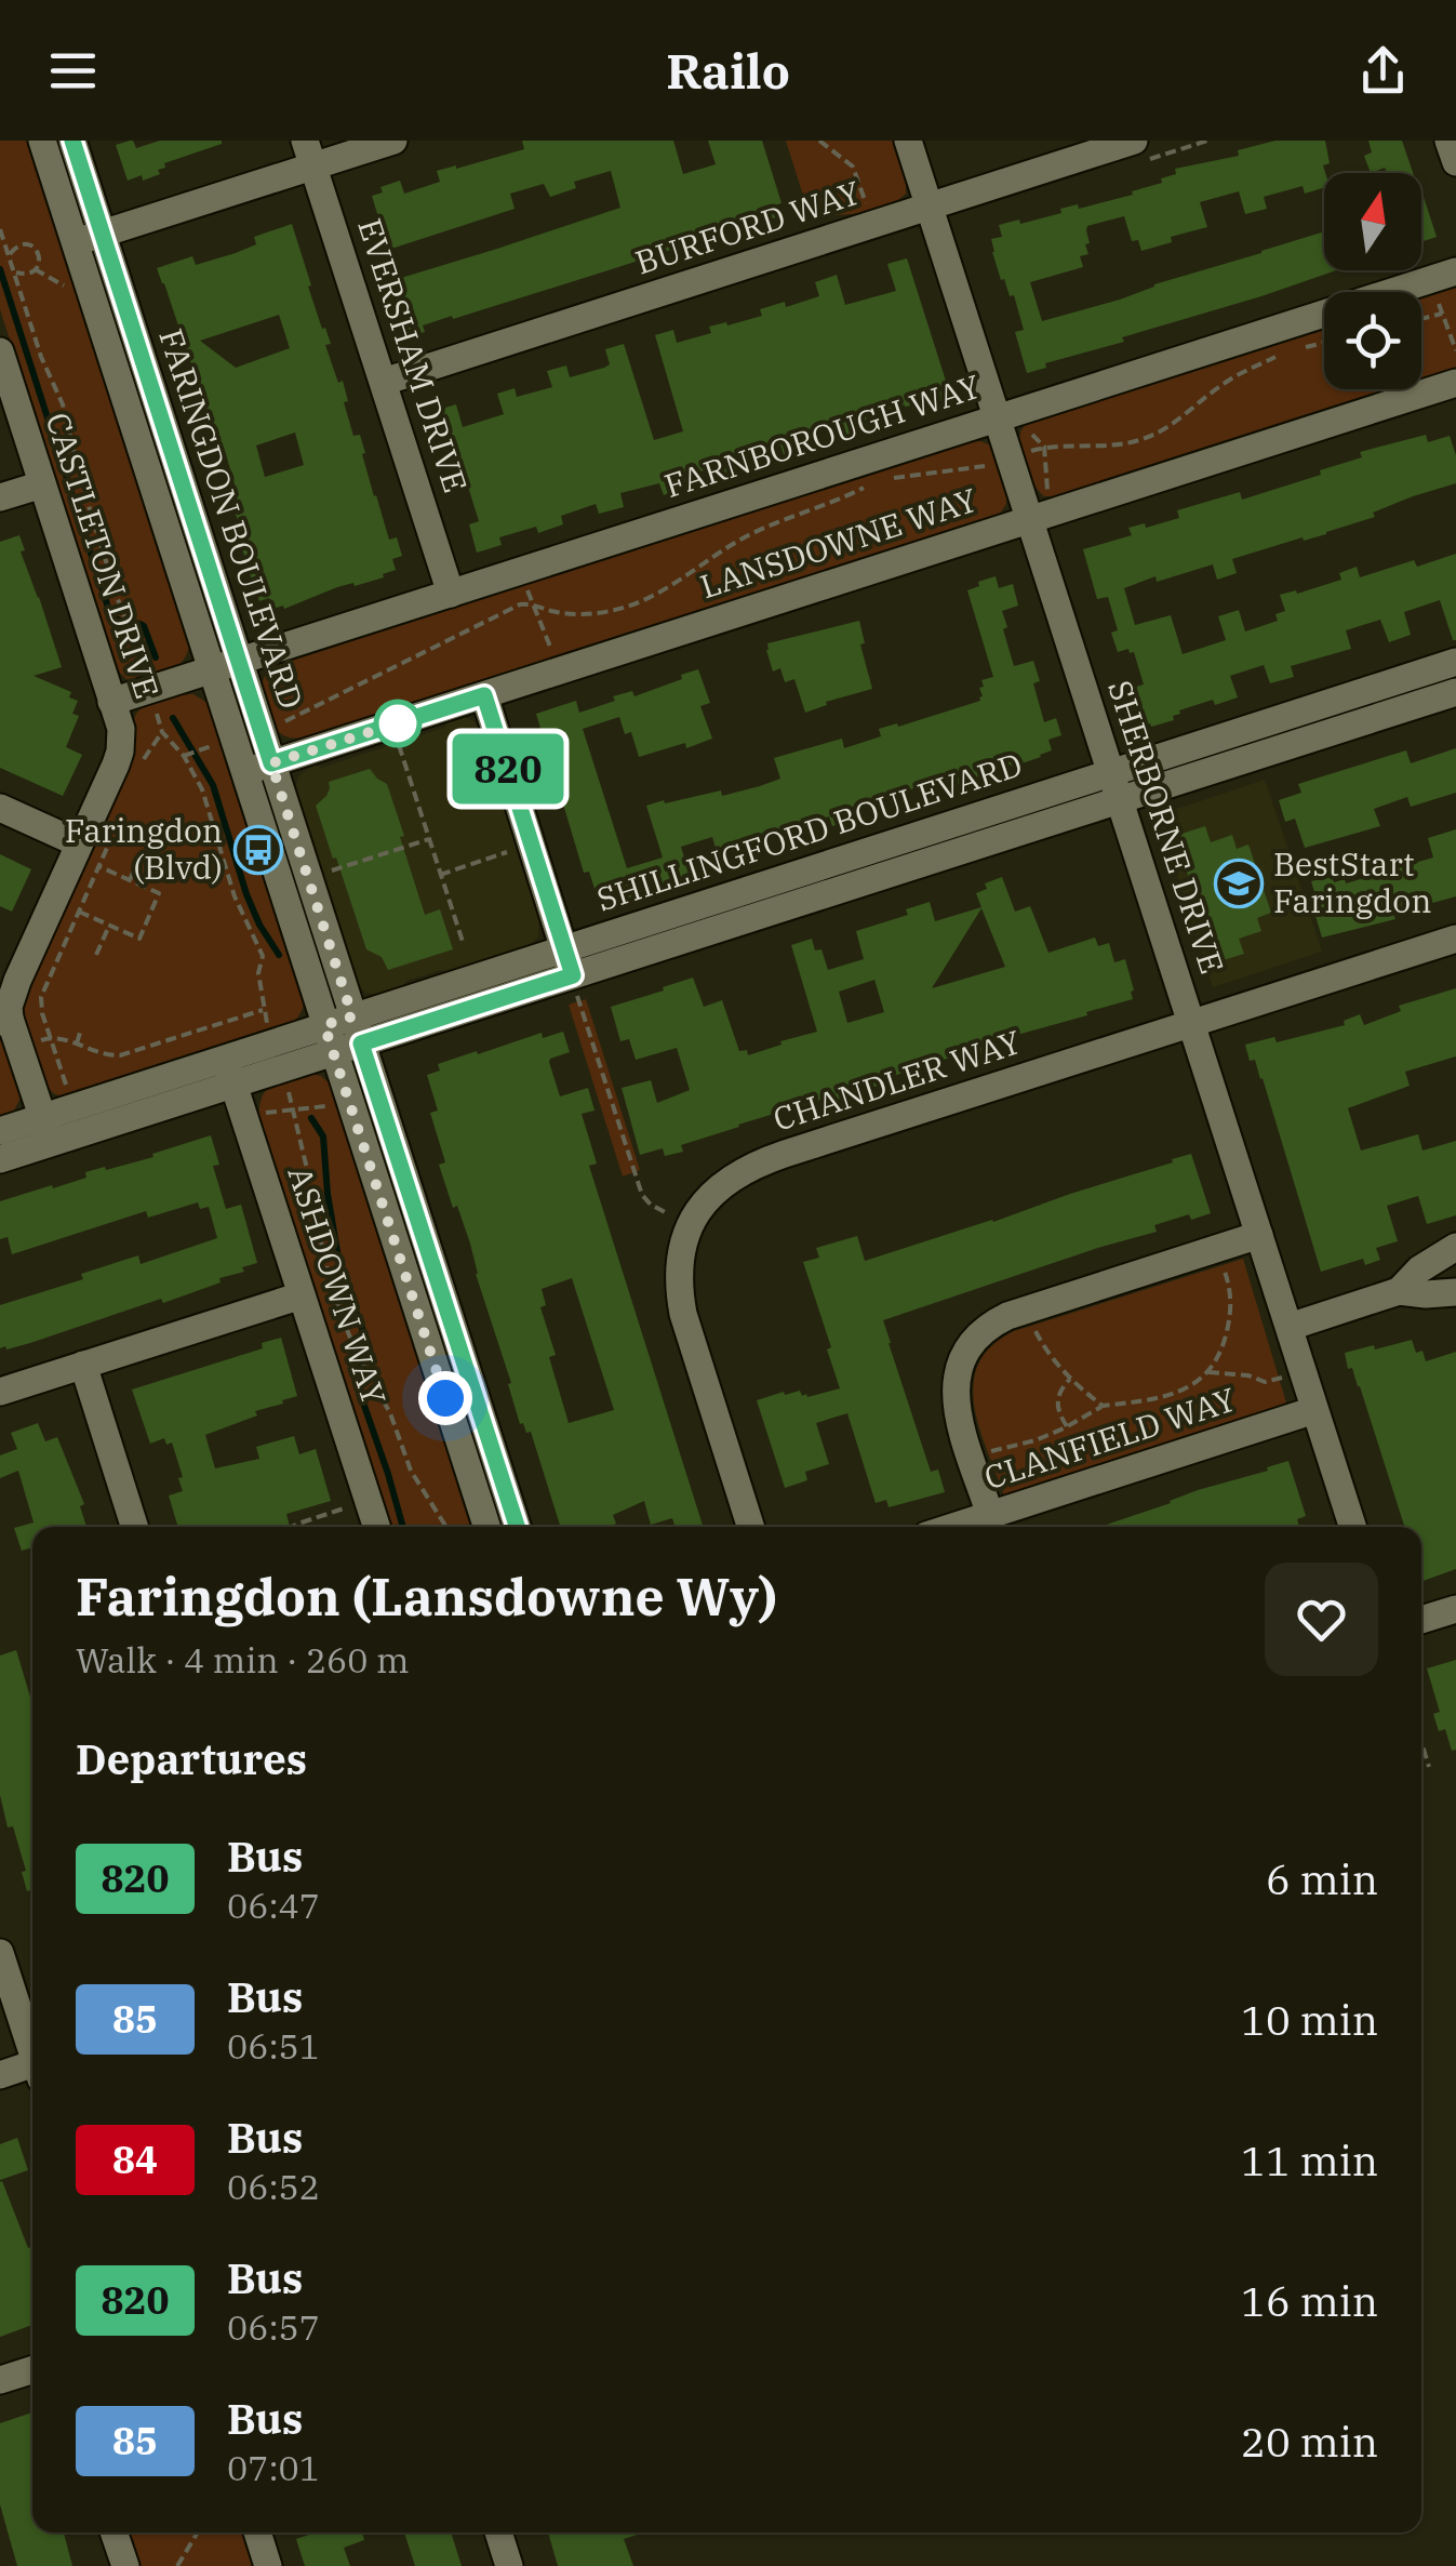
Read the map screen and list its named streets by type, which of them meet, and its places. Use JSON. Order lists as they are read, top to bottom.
{
  "streets": {
    "street": [
      "BURFORD WAY",
      "EVERSHAM DRIVE",
      "FARNBOROUGH WAY",
      "FARINGDON BOULEVARD",
      "LANSDOWNE WAY",
      "CASTLETON DRIVE",
      "SHERBORNE DRIVE",
      "SHILLINGFORD BOULEVARD",
      "CHANDLER WAY",
      "ASHDOWN WAY",
      "CLANFIELD WAY"
    ]
  },
  "crossings": [
    ["BURFORD WAY", "EVERSHAM DRIVE"],
    ["BURFORD WAY", "SHERBORNE DRIVE"],
    ["EVERSHAM DRIVE", "FARNBOROUGH WAY"],
    ["FARNBOROUGH WAY", "FARINGDON BOULEVARD"],
    ["FARNBOROUGH WAY", "CASTLETON DRIVE"],
    ["FARNBOROUGH WAY", "SHERBORNE DRIVE"],
    ["FARINGDON BOULEVARD", "LANSDOWNE WAY"],
    ["FARINGDON BOULEVARD", "SHILLINGFORD BOULEVARD"],
    ["LANSDOWNE WAY", "SHERBORNE DRIVE"],
    ["SHERBORNE DRIVE", "SHILLINGFORD BOULEVARD"],
    ["SHERBORNE DRIVE", "CHANDLER WAY"],
    ["SHERBORNE DRIVE", "CLANFIELD WAY"],
    ["SHILLINGFORD BOULEVARD", "ASHDOWN WAY"]
  ],
  "places": {
    "bus stop": ["Faringdon (Blvd)"],
    "school or university": ["BestStart Faringdon"]
  },
  "lines": ["bus line 820"],
  "north": "top",
  "page": {
    "header": "Railo",
    "on_map": "820",
    "heading": [
      ["Faringdon (Lansdowne Wy)", "Walk · 4 min · 260 m"],
      "Departures"
    ],
    "list": [
      {
        "mark": "820",
        "name": "Bus",
        "note": "06:47",
        "value": "6 min"
      },
      {
        "mark": "85",
        "name": "Bus",
        "note": "06:51",
        "value": "10 min"
      },
      {
        "mark": "84",
        "name": "Bus",
        "note": "06:52",
        "value": "11 min"
      },
      {
        "mark": "820",
        "name": "Bus",
        "note": "06:57",
        "value": "16 min"
      },
      {
        "mark": "85",
        "name": "Bus",
        "note": "07:01",
        "value": "20 min"
      }
    ]
  }
}
